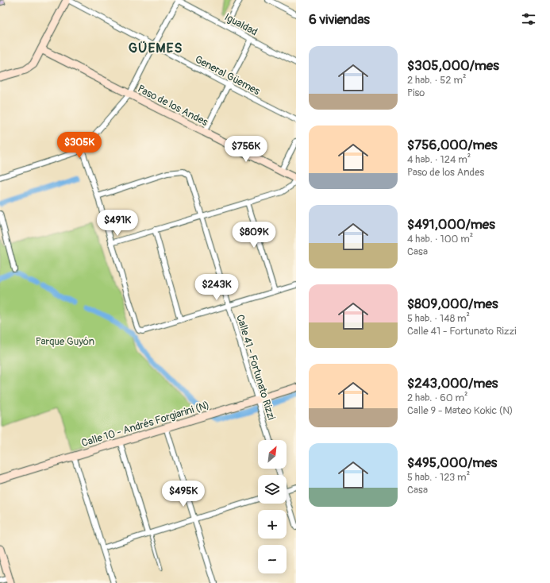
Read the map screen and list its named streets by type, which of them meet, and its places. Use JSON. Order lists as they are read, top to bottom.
{
  "streets": {
    "street": [
      "Igualdad",
      "General Güemes",
      "Paso de los Andes",
      "Calle 41 - Fortunato Rizzi",
      "Calle 10 - Andrés Forgiarini (N)"
    ]
  },
  "crossings": [
    ["Calle 41 - Fortunato Rizzi", "Calle 10 - Andrés Forgiarini (N)"]
  ],
  "districts": ["GÜEMES"],
  "parks": ["Parque Guyón"],
  "north": "top right",
  "page": {
    "heading": "6 viviendas",
    "list": [
      {
        "name": "$305,000/mes",
        "note": "2 hab. · 52 m² · Piso"
      },
      {
        "name": "$756,000/mes",
        "note": "4 hab. · 124 m² · Paso de los Andes"
      },
      {
        "name": "$491,000/mes",
        "note": "4 hab. · 100 m² · Casa"
      },
      {
        "name": "$809,000/mes",
        "note": "5 hab. · 148 m² · Calle 41 - Fortunato Rizzi"
      },
      {
        "name": "$243,000/mes",
        "note": "2 hab. · 60 m² · Calle 9 - Mateo Kokic (N)"
      },
      {
        "name": "$495,000/mes",
        "note": "5 hab. · 123 m² · Casa"
      }
    ],
    "price": [
      "$305K",
      "$756K",
      "$491K",
      "$809K",
      "$243K",
      "$495K"
    ],
    "map_buttons": ["+", "−"]
  }
}
